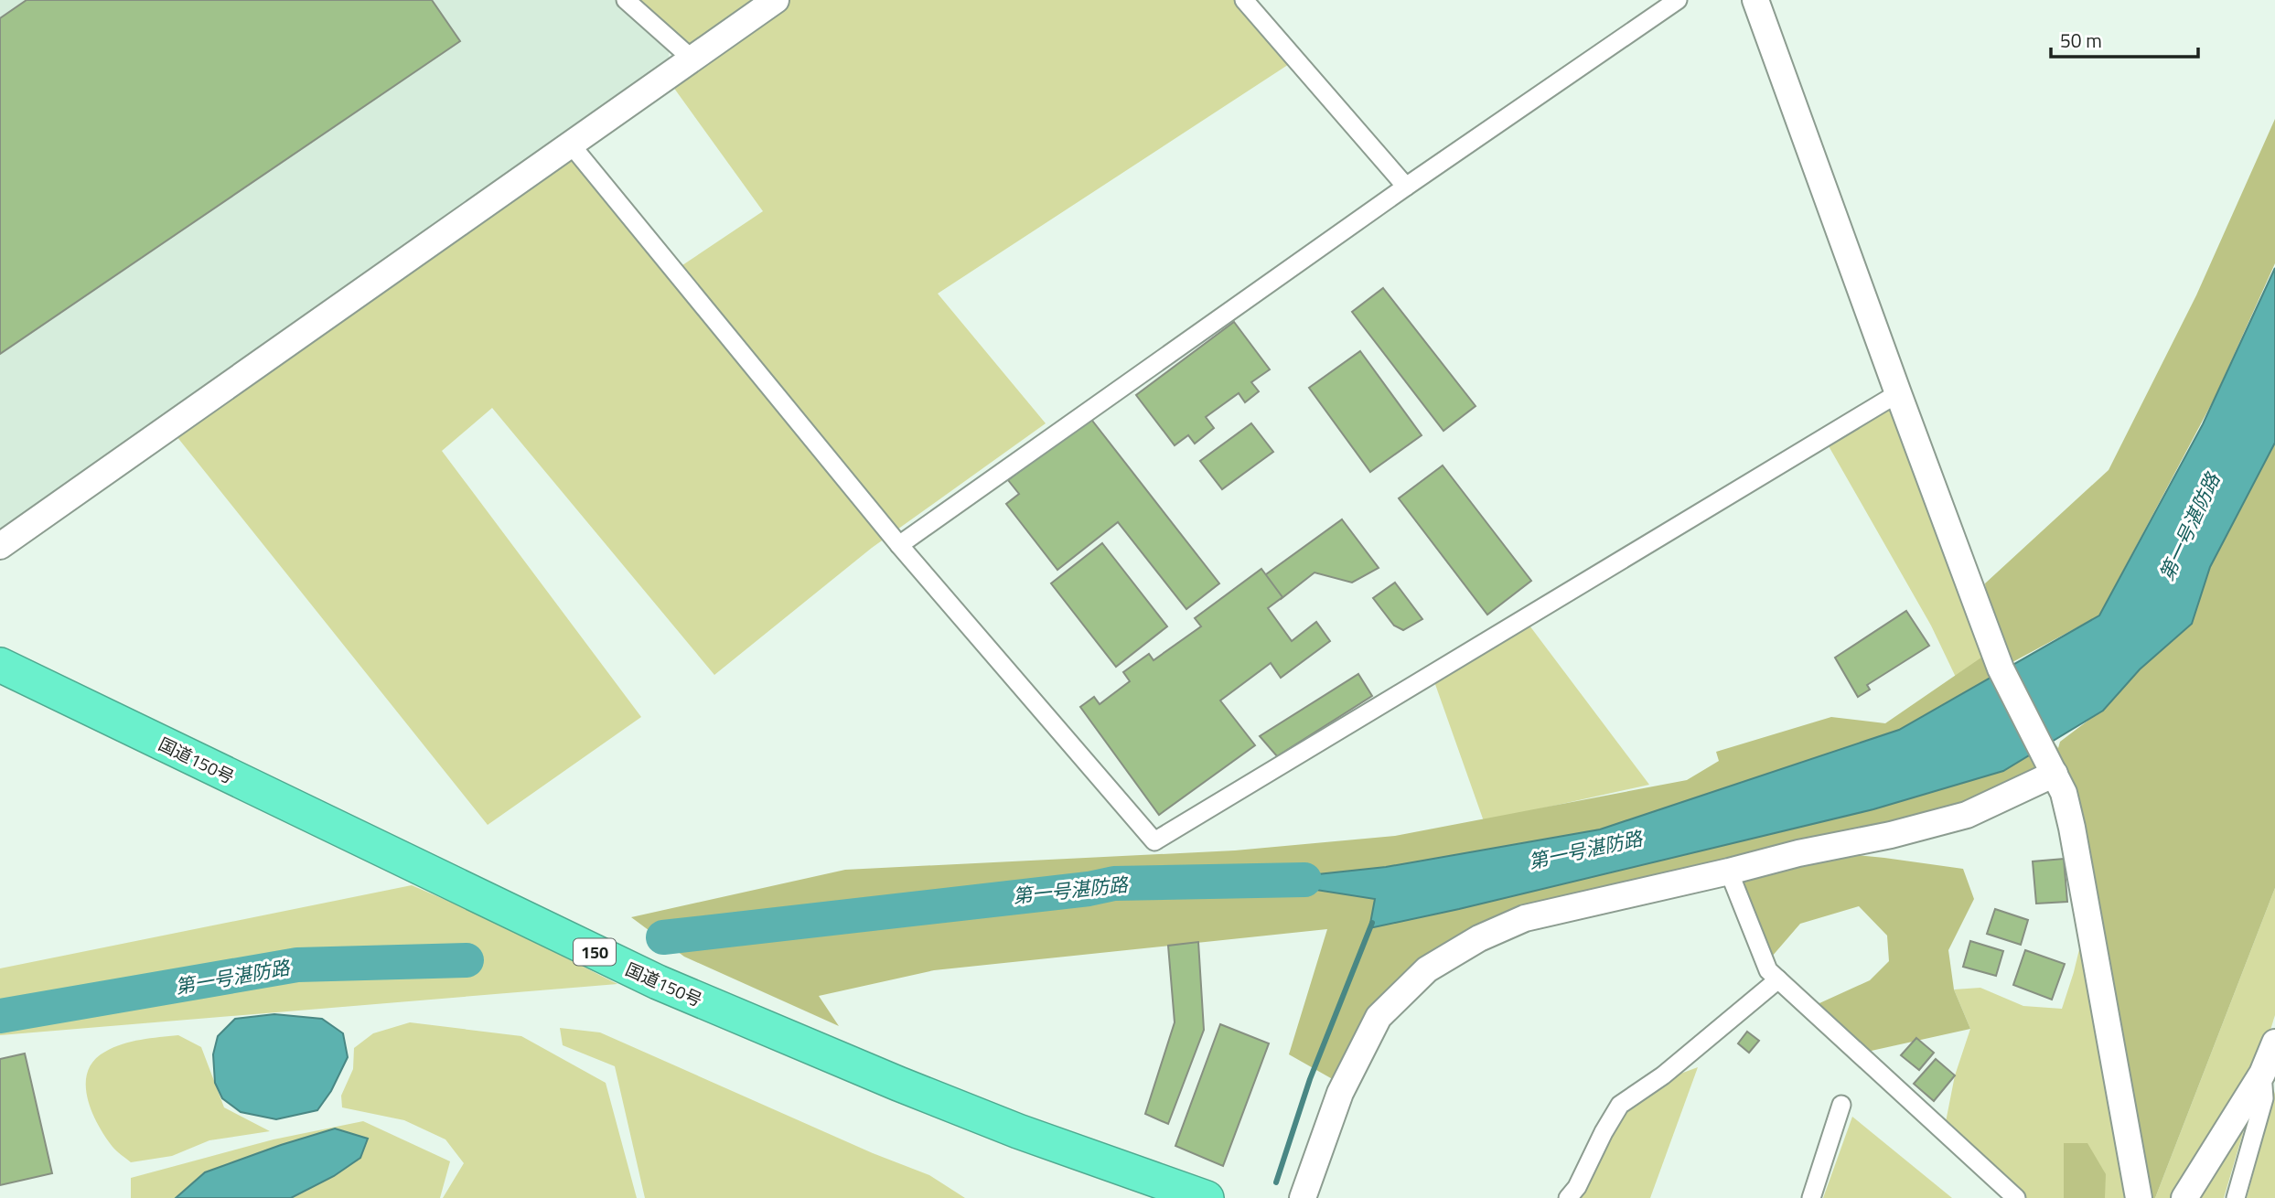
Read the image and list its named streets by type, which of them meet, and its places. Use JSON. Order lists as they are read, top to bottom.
{
  "streets": {
    "highway": ["国道150号", "150"]
  },
  "water": ["第一号湛防路"],
  "scale_bar": "50 m"
}
